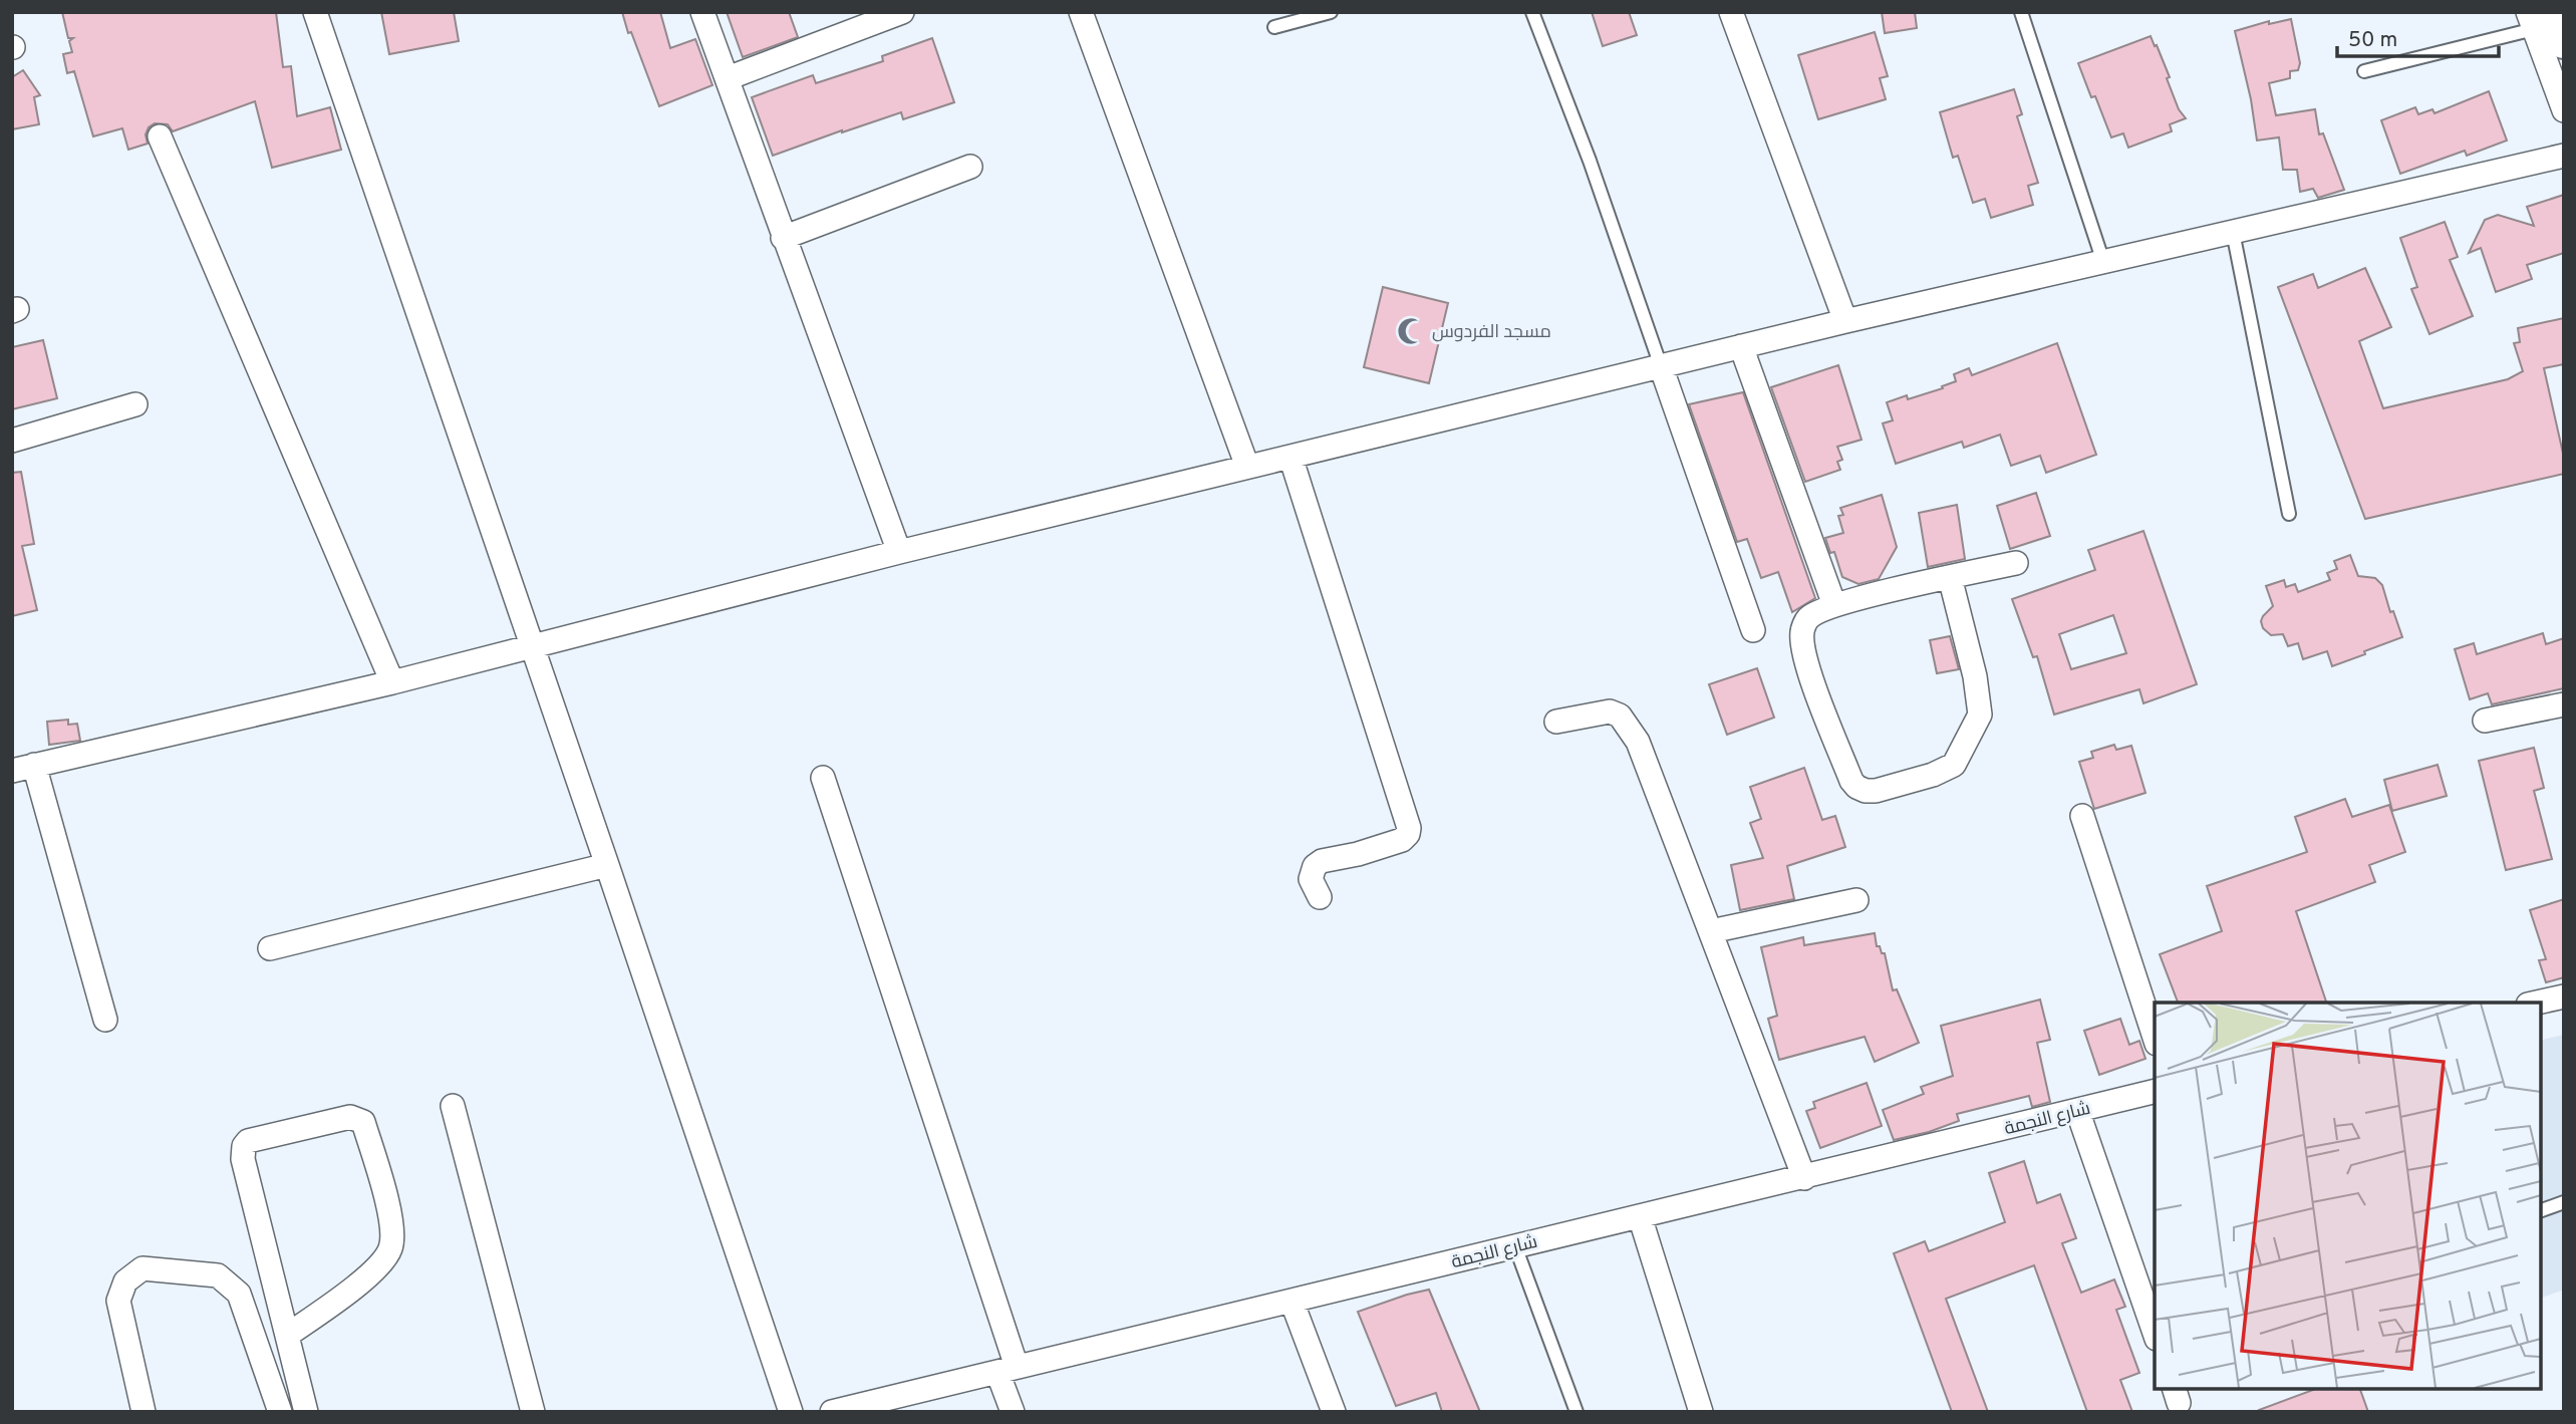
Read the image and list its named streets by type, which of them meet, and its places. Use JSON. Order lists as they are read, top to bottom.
{
  "streets": {
    "street": ["شارع النجمة"]
  },
  "places": {
    "mosque": ["مسجد الفردوس"]
  },
  "scale_bar": "50 m"
}
